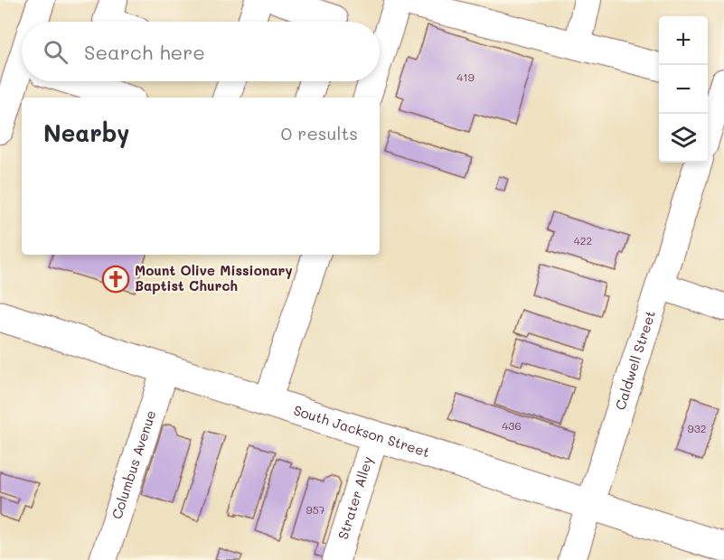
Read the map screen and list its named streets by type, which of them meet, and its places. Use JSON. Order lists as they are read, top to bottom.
{
  "streets": {
    "main road": ["South Jackson Street"],
    "street": ["Caldwell Street", "Columbus Avenue", "Strater Alley"]
  },
  "crossings": [
    ["Caldwell Street", "South Jackson Street"],
    ["South Jackson Street", "Columbus Avenue"],
    ["South Jackson Street", "Strater Alley"]
  ],
  "places": {
    "church": ["Mount Olive Missionary Baptist Church"]
  },
  "house_numbers": [
    "419",
    "422",
    "436",
    "932",
    "957"
  ],
  "page": {
    "map_buttons": ["+", "−"],
    "search": "Search here",
    "heading": ["Nearby", "0 results"]
  }
}
